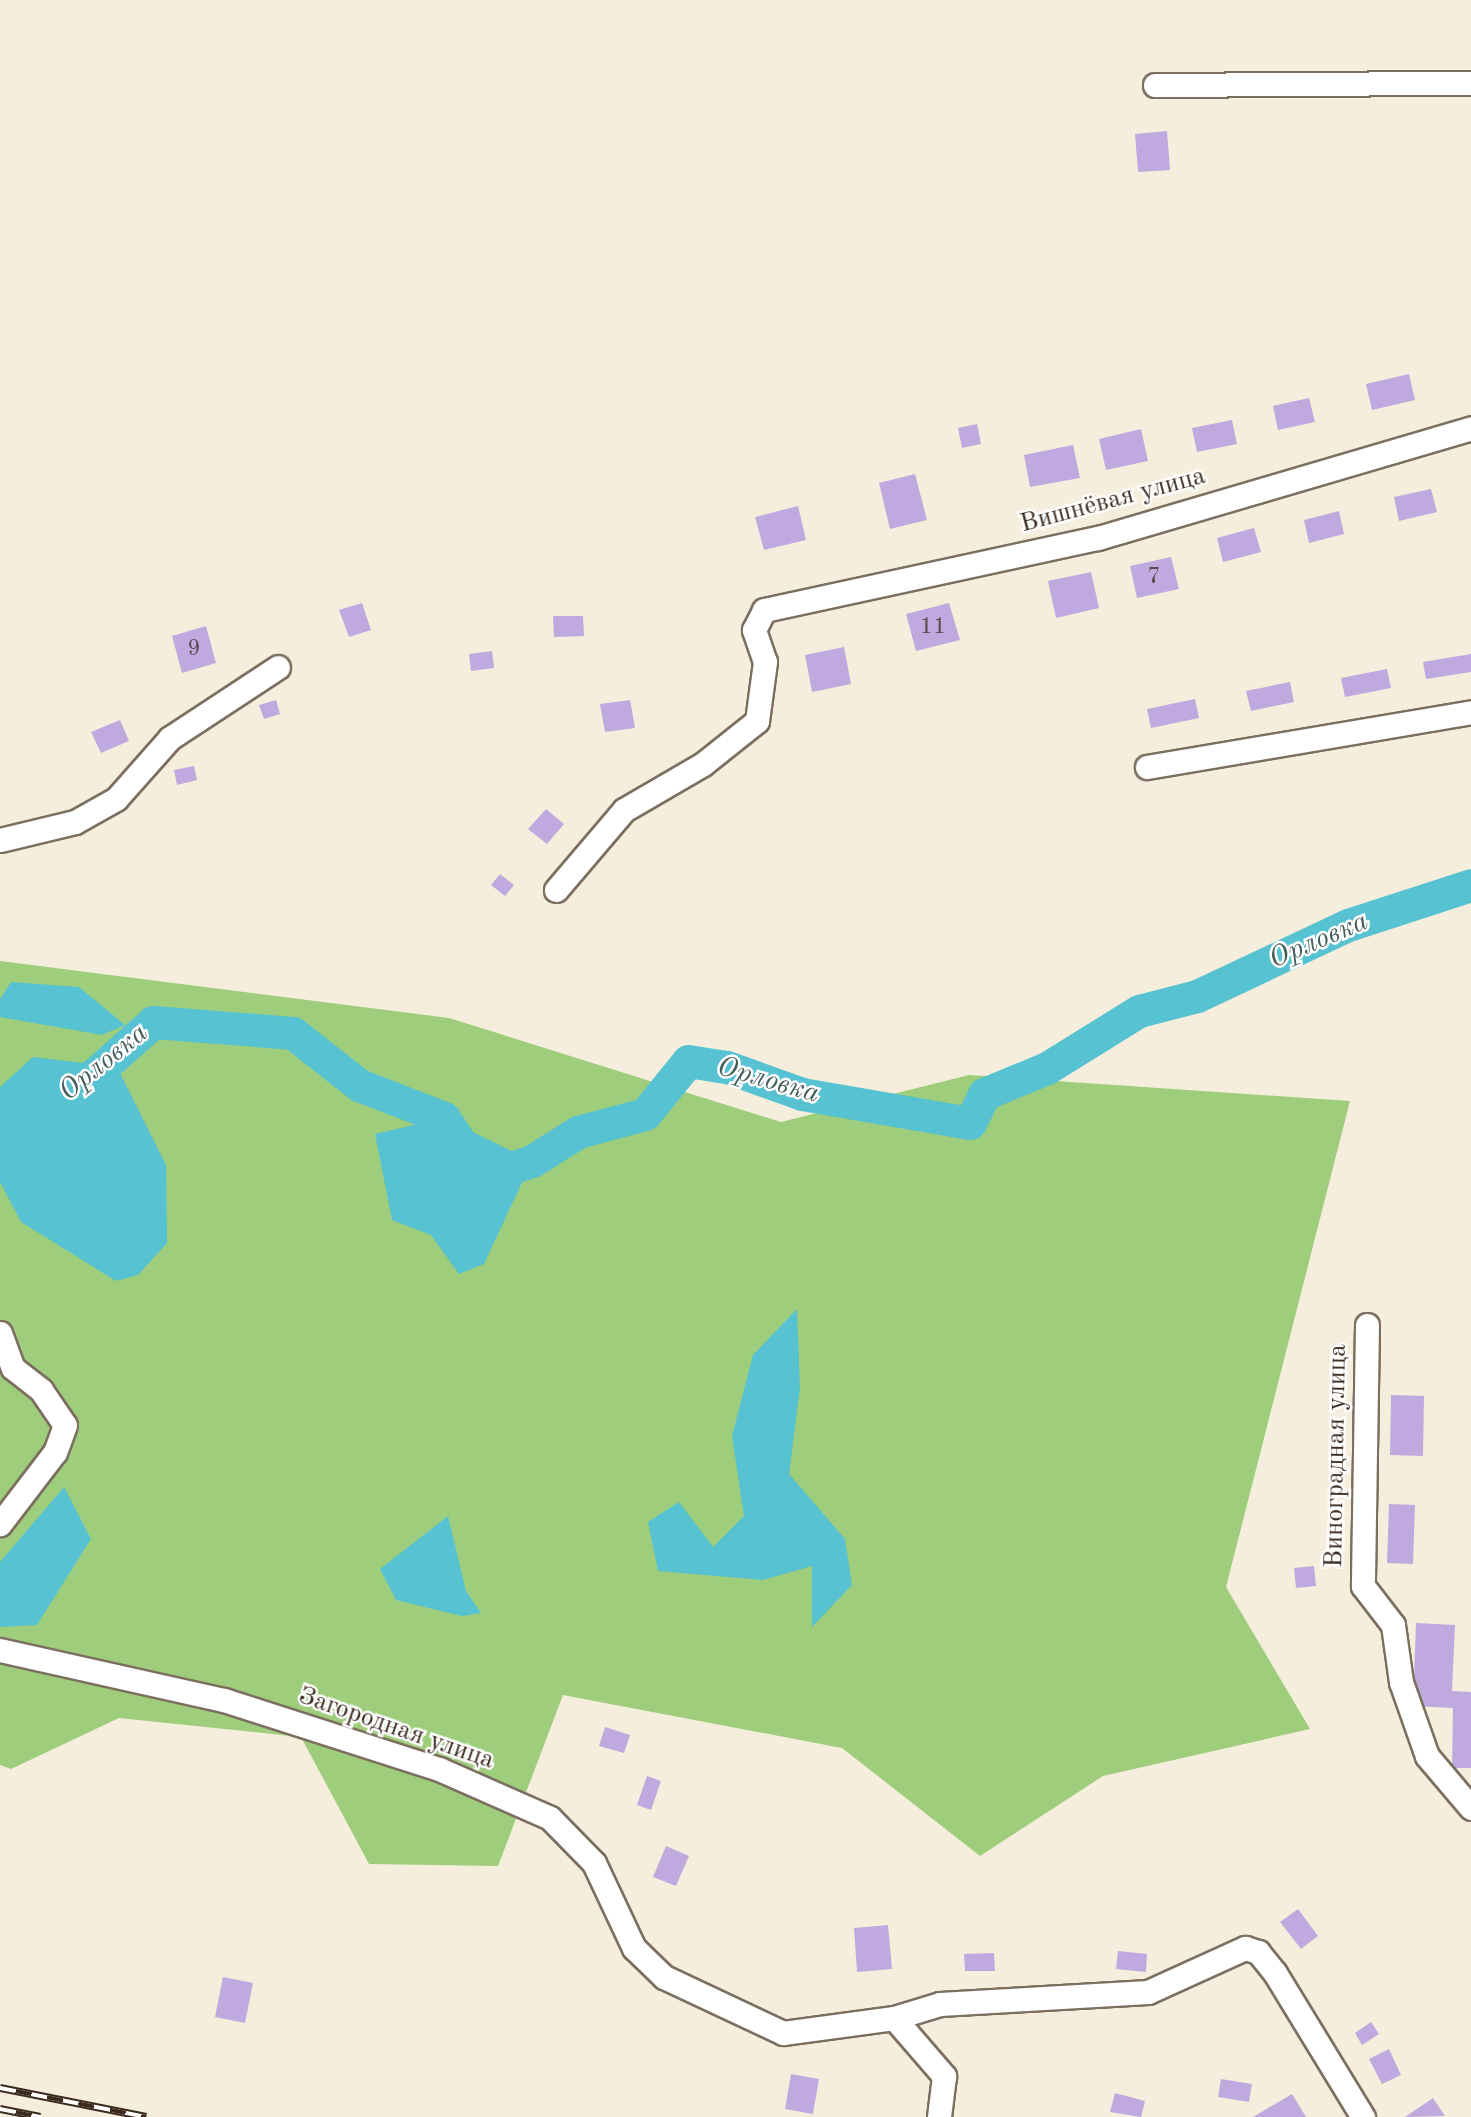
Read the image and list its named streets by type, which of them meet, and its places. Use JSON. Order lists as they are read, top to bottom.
{
  "streets": {
    "street": ["Вишнёвая улица", "Виноградная улица", "Загородная улица"]
  },
  "water": ["Орловка"],
  "house_numbers": ["7", "11", "9"]
}
